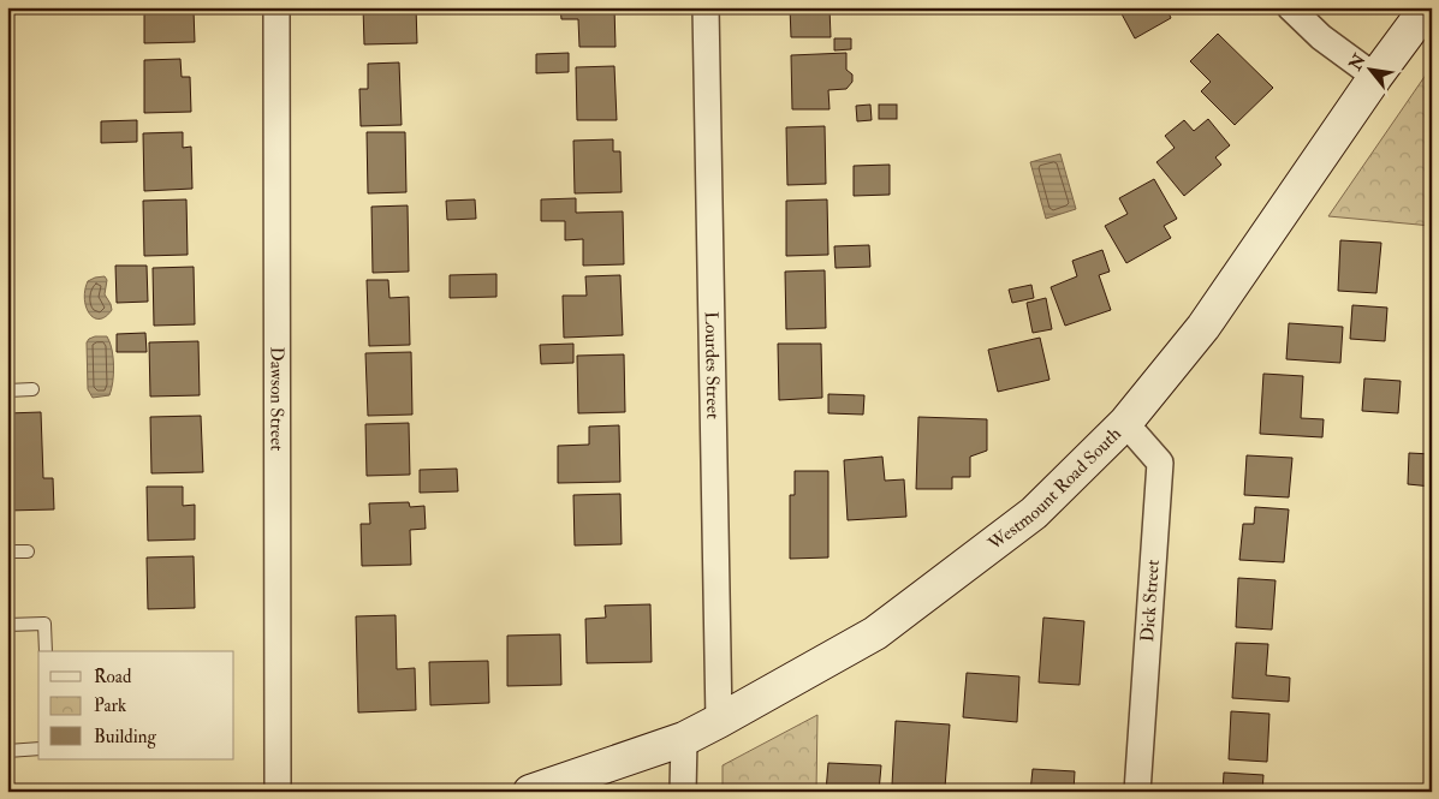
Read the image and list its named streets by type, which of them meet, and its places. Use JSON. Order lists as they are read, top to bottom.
{
  "streets": {
    "main road": ["Westmount Road South"],
    "street": ["Lourdes Street", "Dawson Street", "Dick Street"]
  },
  "crossings": [
    ["Lourdes Street", "Westmount Road South"],
    ["Westmount Road South", "Dick Street"]
  ],
  "legend": ["Road", "Park", "Building"],
  "north": "top left"
}
